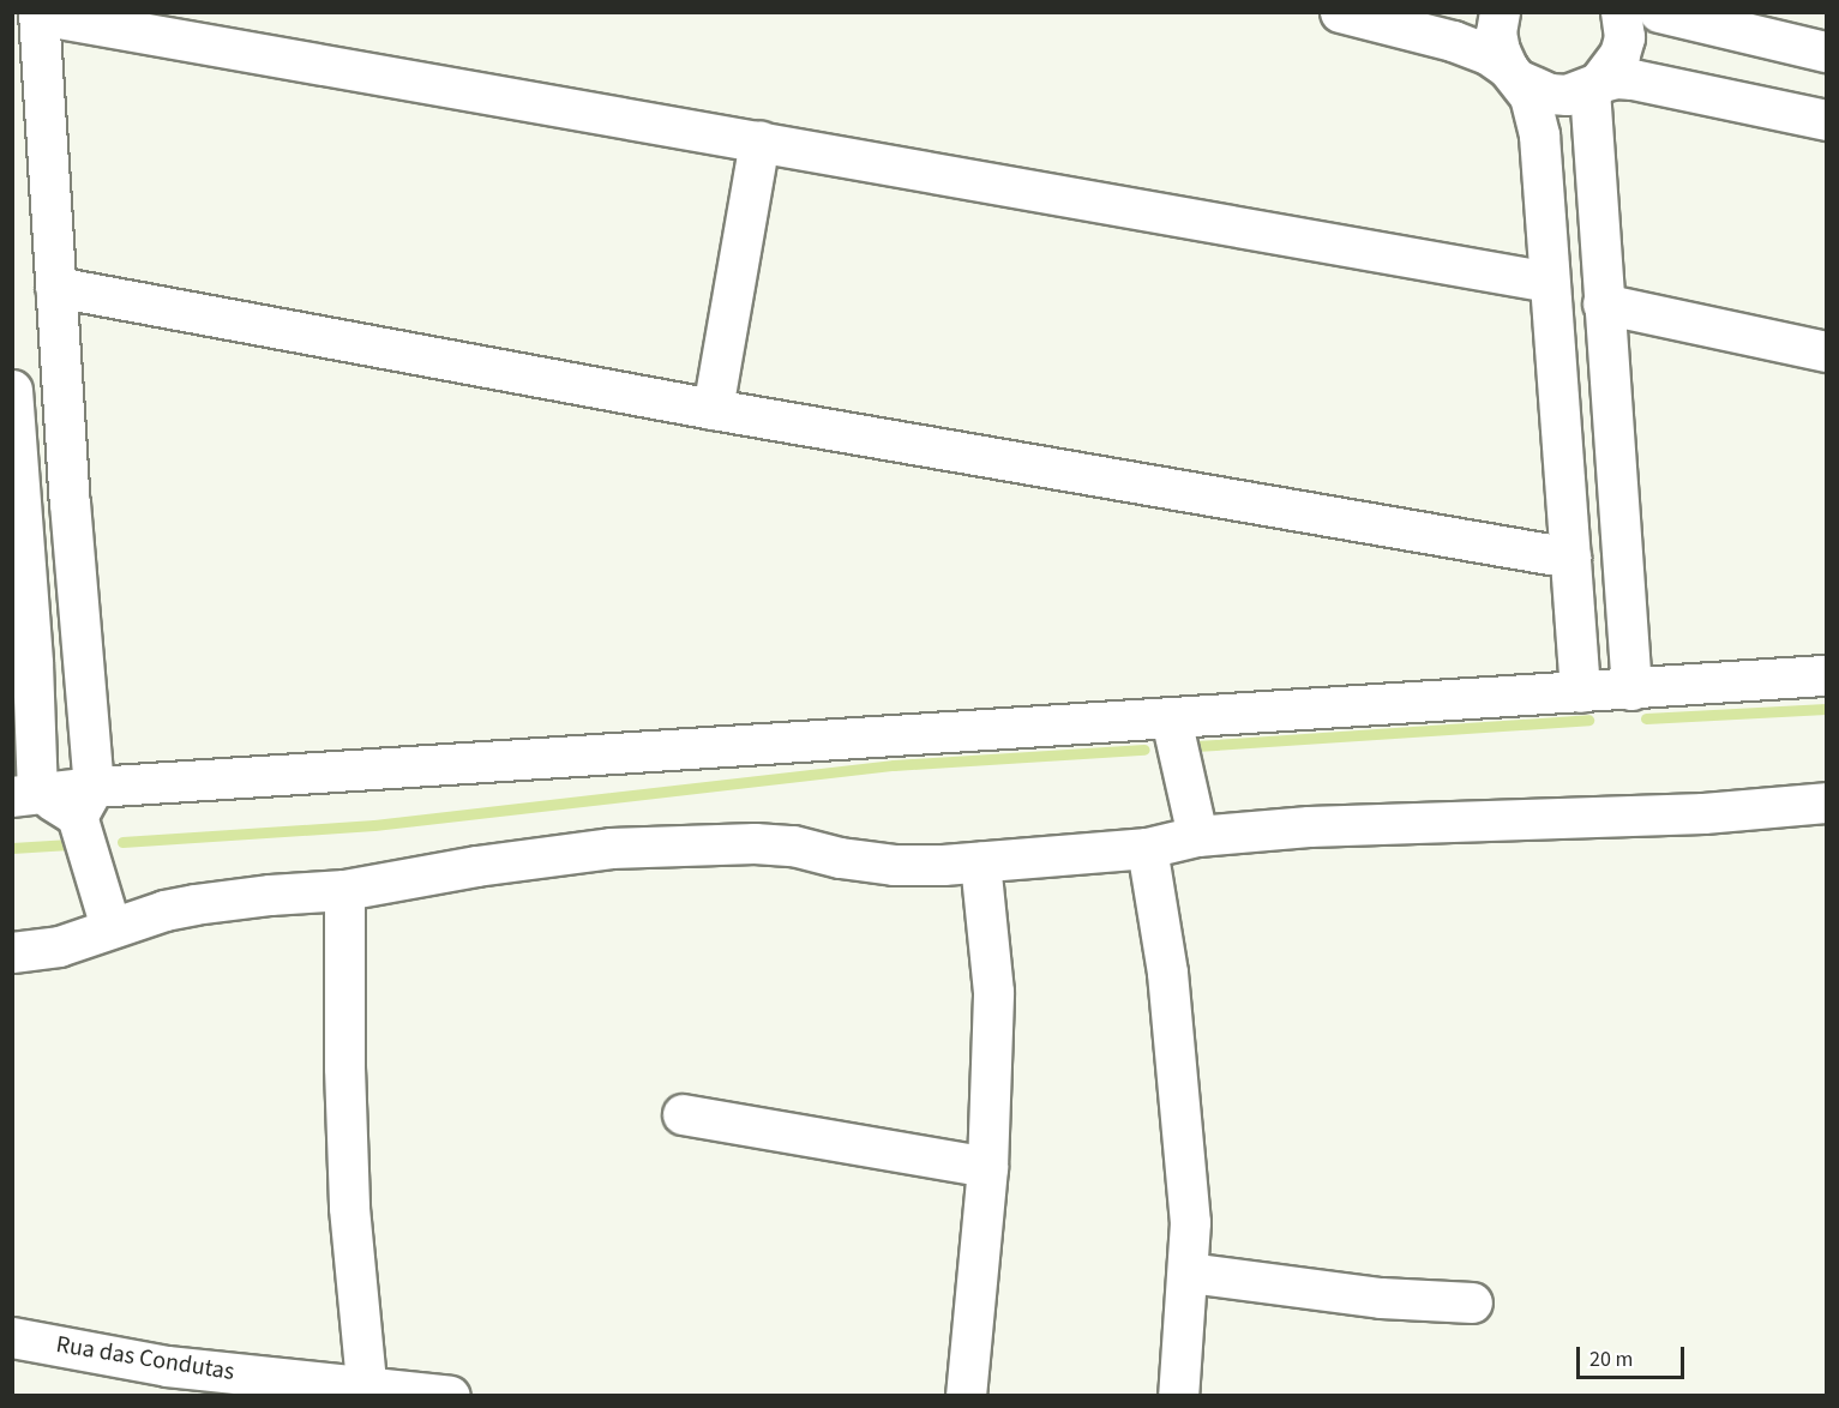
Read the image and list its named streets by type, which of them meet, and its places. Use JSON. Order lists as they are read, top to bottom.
{
  "streets": {
    "street": ["Rua das Condutas"]
  },
  "scale_bar": "20 m"
}
